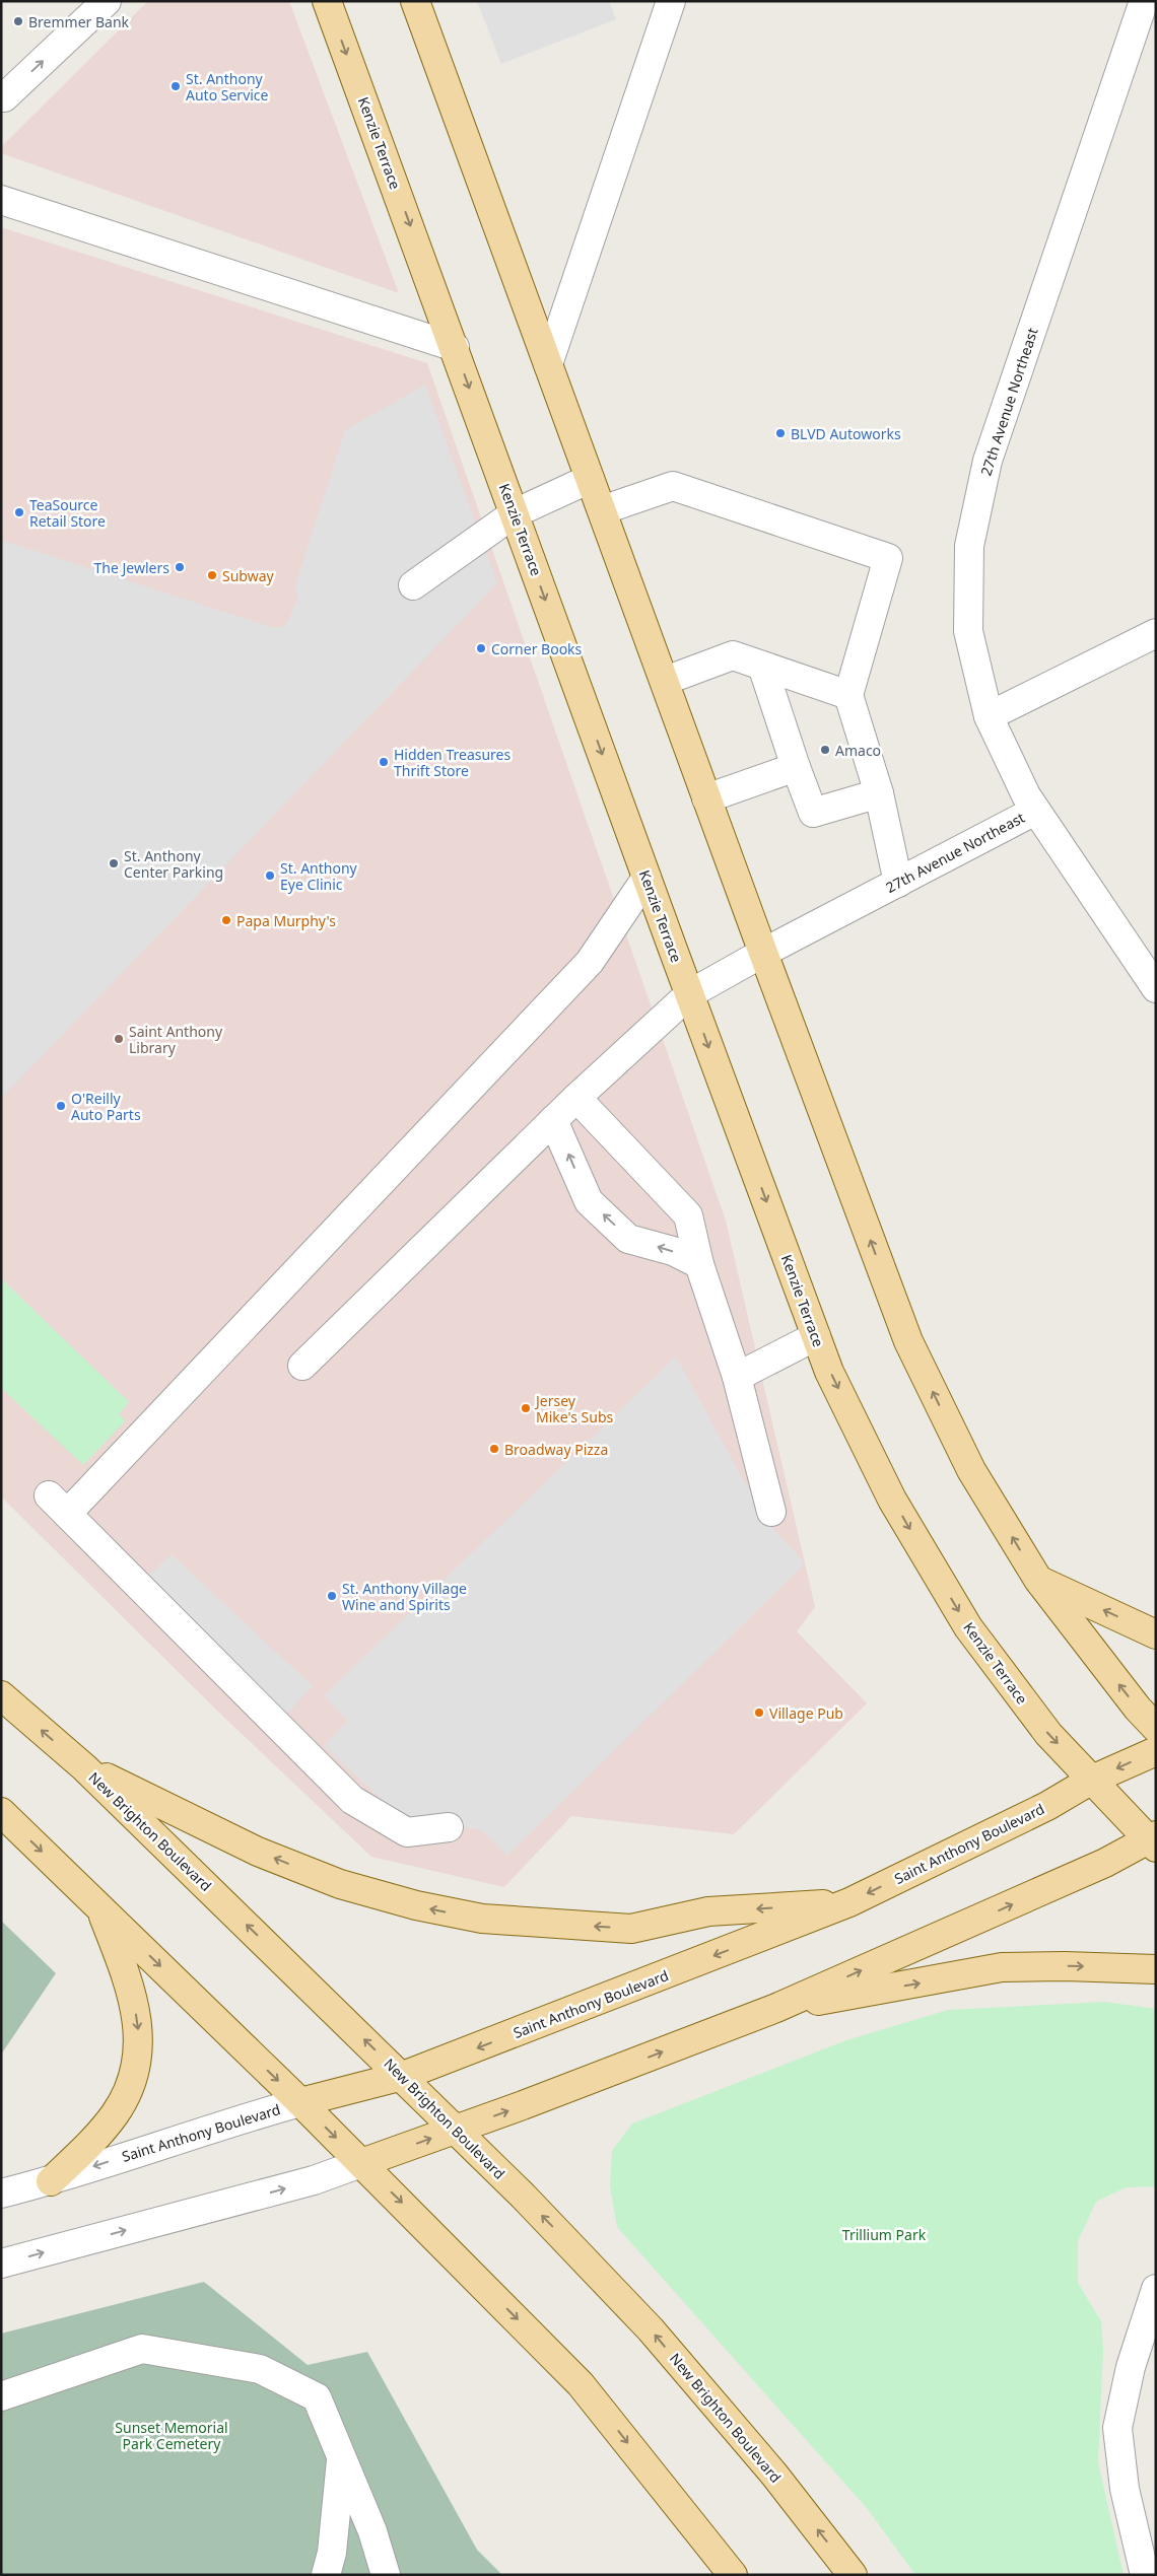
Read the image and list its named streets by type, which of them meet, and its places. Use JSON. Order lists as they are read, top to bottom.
{
  "streets": {
    "main road": ["Kenzie Terrace", "New Brighton Boulevard", "Saint Anthony Boulevard"],
    "street": ["27th Avenue Northeast"]
  },
  "crossings": [
    ["Kenzie Terrace", "27th Avenue Northeast"],
    ["Kenzie Terrace", "Saint Anthony Boulevard"],
    ["New Brighton Boulevard", "Saint Anthony Boulevard"]
  ],
  "parks": ["Trillium Park", "Sunset Memorial Park Cemetery"],
  "places": [
    "Bremmer Bank",
    "St. Anthony Auto Service",
    "BLVD Autoworks",
    "TeaSource Retail Store",
    "The Jewlers",
    "Subway",
    "Corner Books",
    "Amaco",
    "Hidden Treasures Thrift Store",
    "St. Anthony Center Parking",
    "St. Anthony Eye Clinic",
    "Papa Murphy's",
    "Saint Anthony Library",
    "O'Reilly Auto Parts",
    "Jersey Mike's Subs",
    "Broadway Pizza",
    "St. Anthony Village Wine and Spirits",
    "Village Pub"
  ]
}
